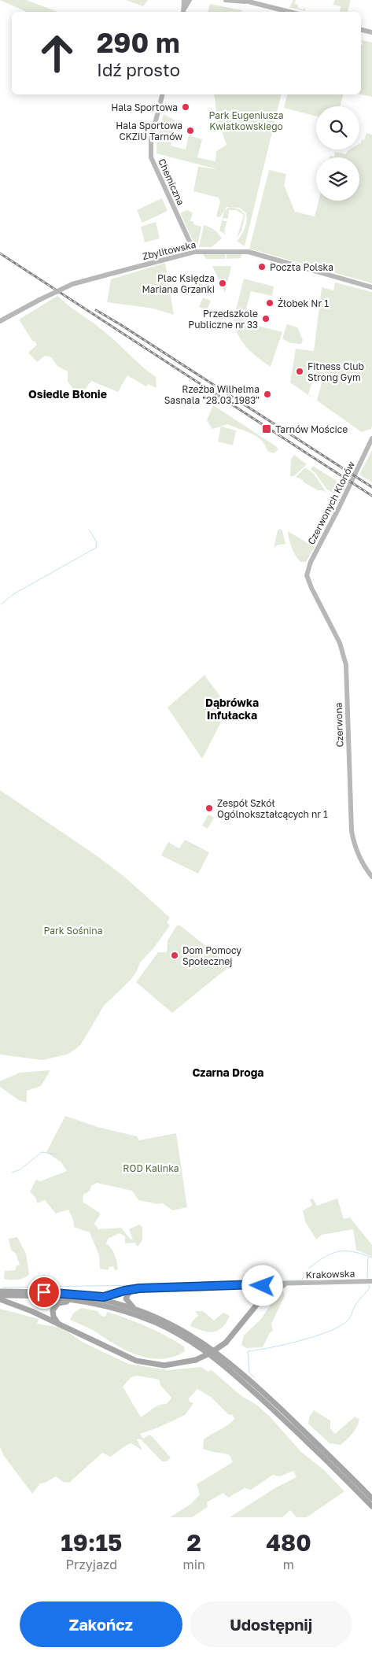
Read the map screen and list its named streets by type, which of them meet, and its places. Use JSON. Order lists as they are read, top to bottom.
{
  "streets": {
    "main road": [
      "Chemiczna",
      "Zbylitowska",
      "Czerwonych Klonów",
      "Czerwona",
      "Krakowska"
    ]
  },
  "crossings": [
    ["Chemiczna", "Zbylitowska"],
    ["Czerwonych Klonów", "Czerwona"]
  ],
  "districts": ["Osiedle Błonie", "Dąbrówka Infułacka", "Czarna Droga"],
  "parks": ["Park Eugeniusza Kwiatkowskiego", "Park Sośnina", "ROD Kalinka"],
  "places": {
    "other": [
      "Hala Sportowa",
      "Hala Sportowa CKZiU Tarnów",
      "Poczta Polska",
      "Plac Księdza Mariana Grzanki",
      "Żłobek Nr 1",
      "Przedszkole Publiczne nr 33",
      "Fitness Club Strong Gym",
      "Rzeźba Wilhelma Sasnala \"28.03.1983\"",
      "Zespół Szkół Ogólnokształcących nr 1",
      "Dom Pomocy Społecznej"
    ],
    "transit": ["Tarnów Mościce"]
  },
  "page": {
    "turn": ["290 m", "Idź prosto"],
    "eta": [
      "19:15",
      "Przyjazd",
      "2",
      "min",
      "480",
      "m"
    ],
    "buttons": ["Zakończ", "Udostępnij"]
  }
}
